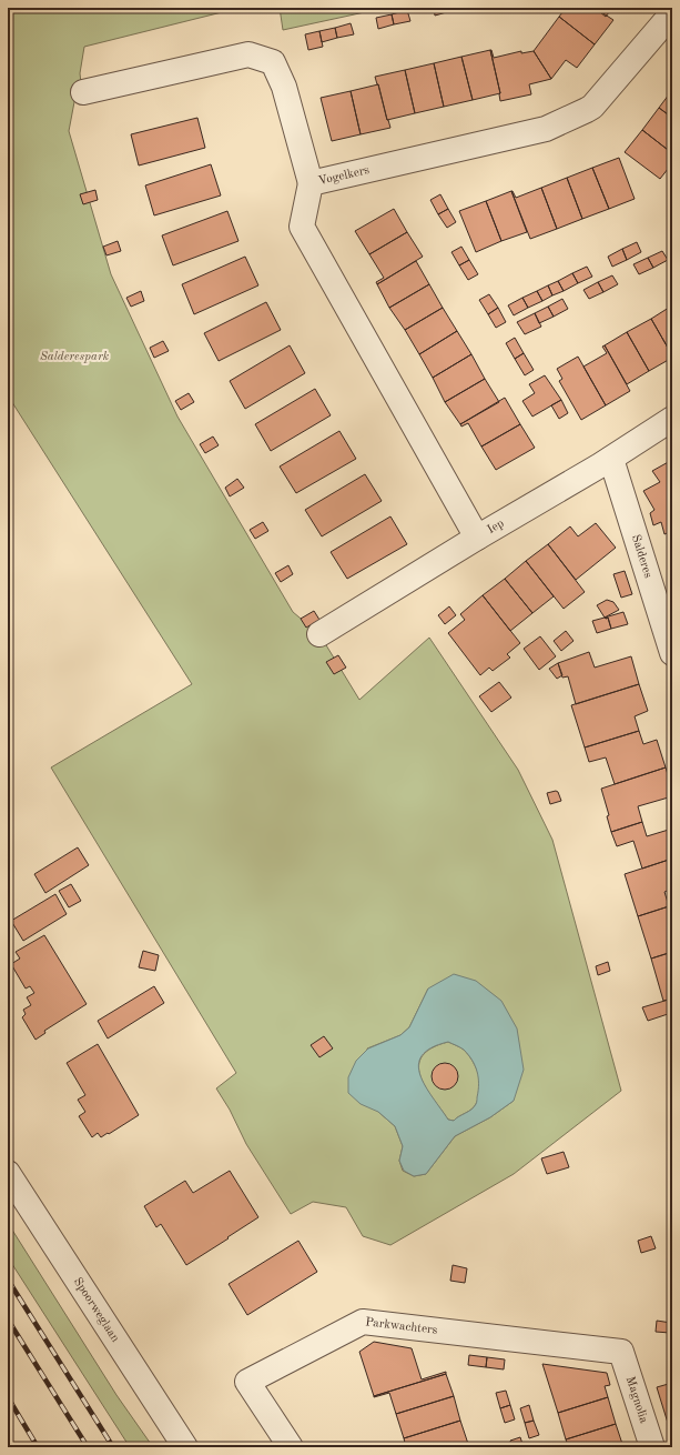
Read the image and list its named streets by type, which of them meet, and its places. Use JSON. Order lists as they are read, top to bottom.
{
  "streets": {
    "street": [
      "Vogelkers",
      "Iep",
      "Salderes",
      "Spoorweglaan",
      "Parkwachters",
      "Magnolia"
    ]
  },
  "crossings": [
    ["Vogelkers", "Iep"],
    ["Iep", "Salderes"],
    ["Parkwachters", "Magnolia"]
  ],
  "parks": ["Salderespark"]
}
